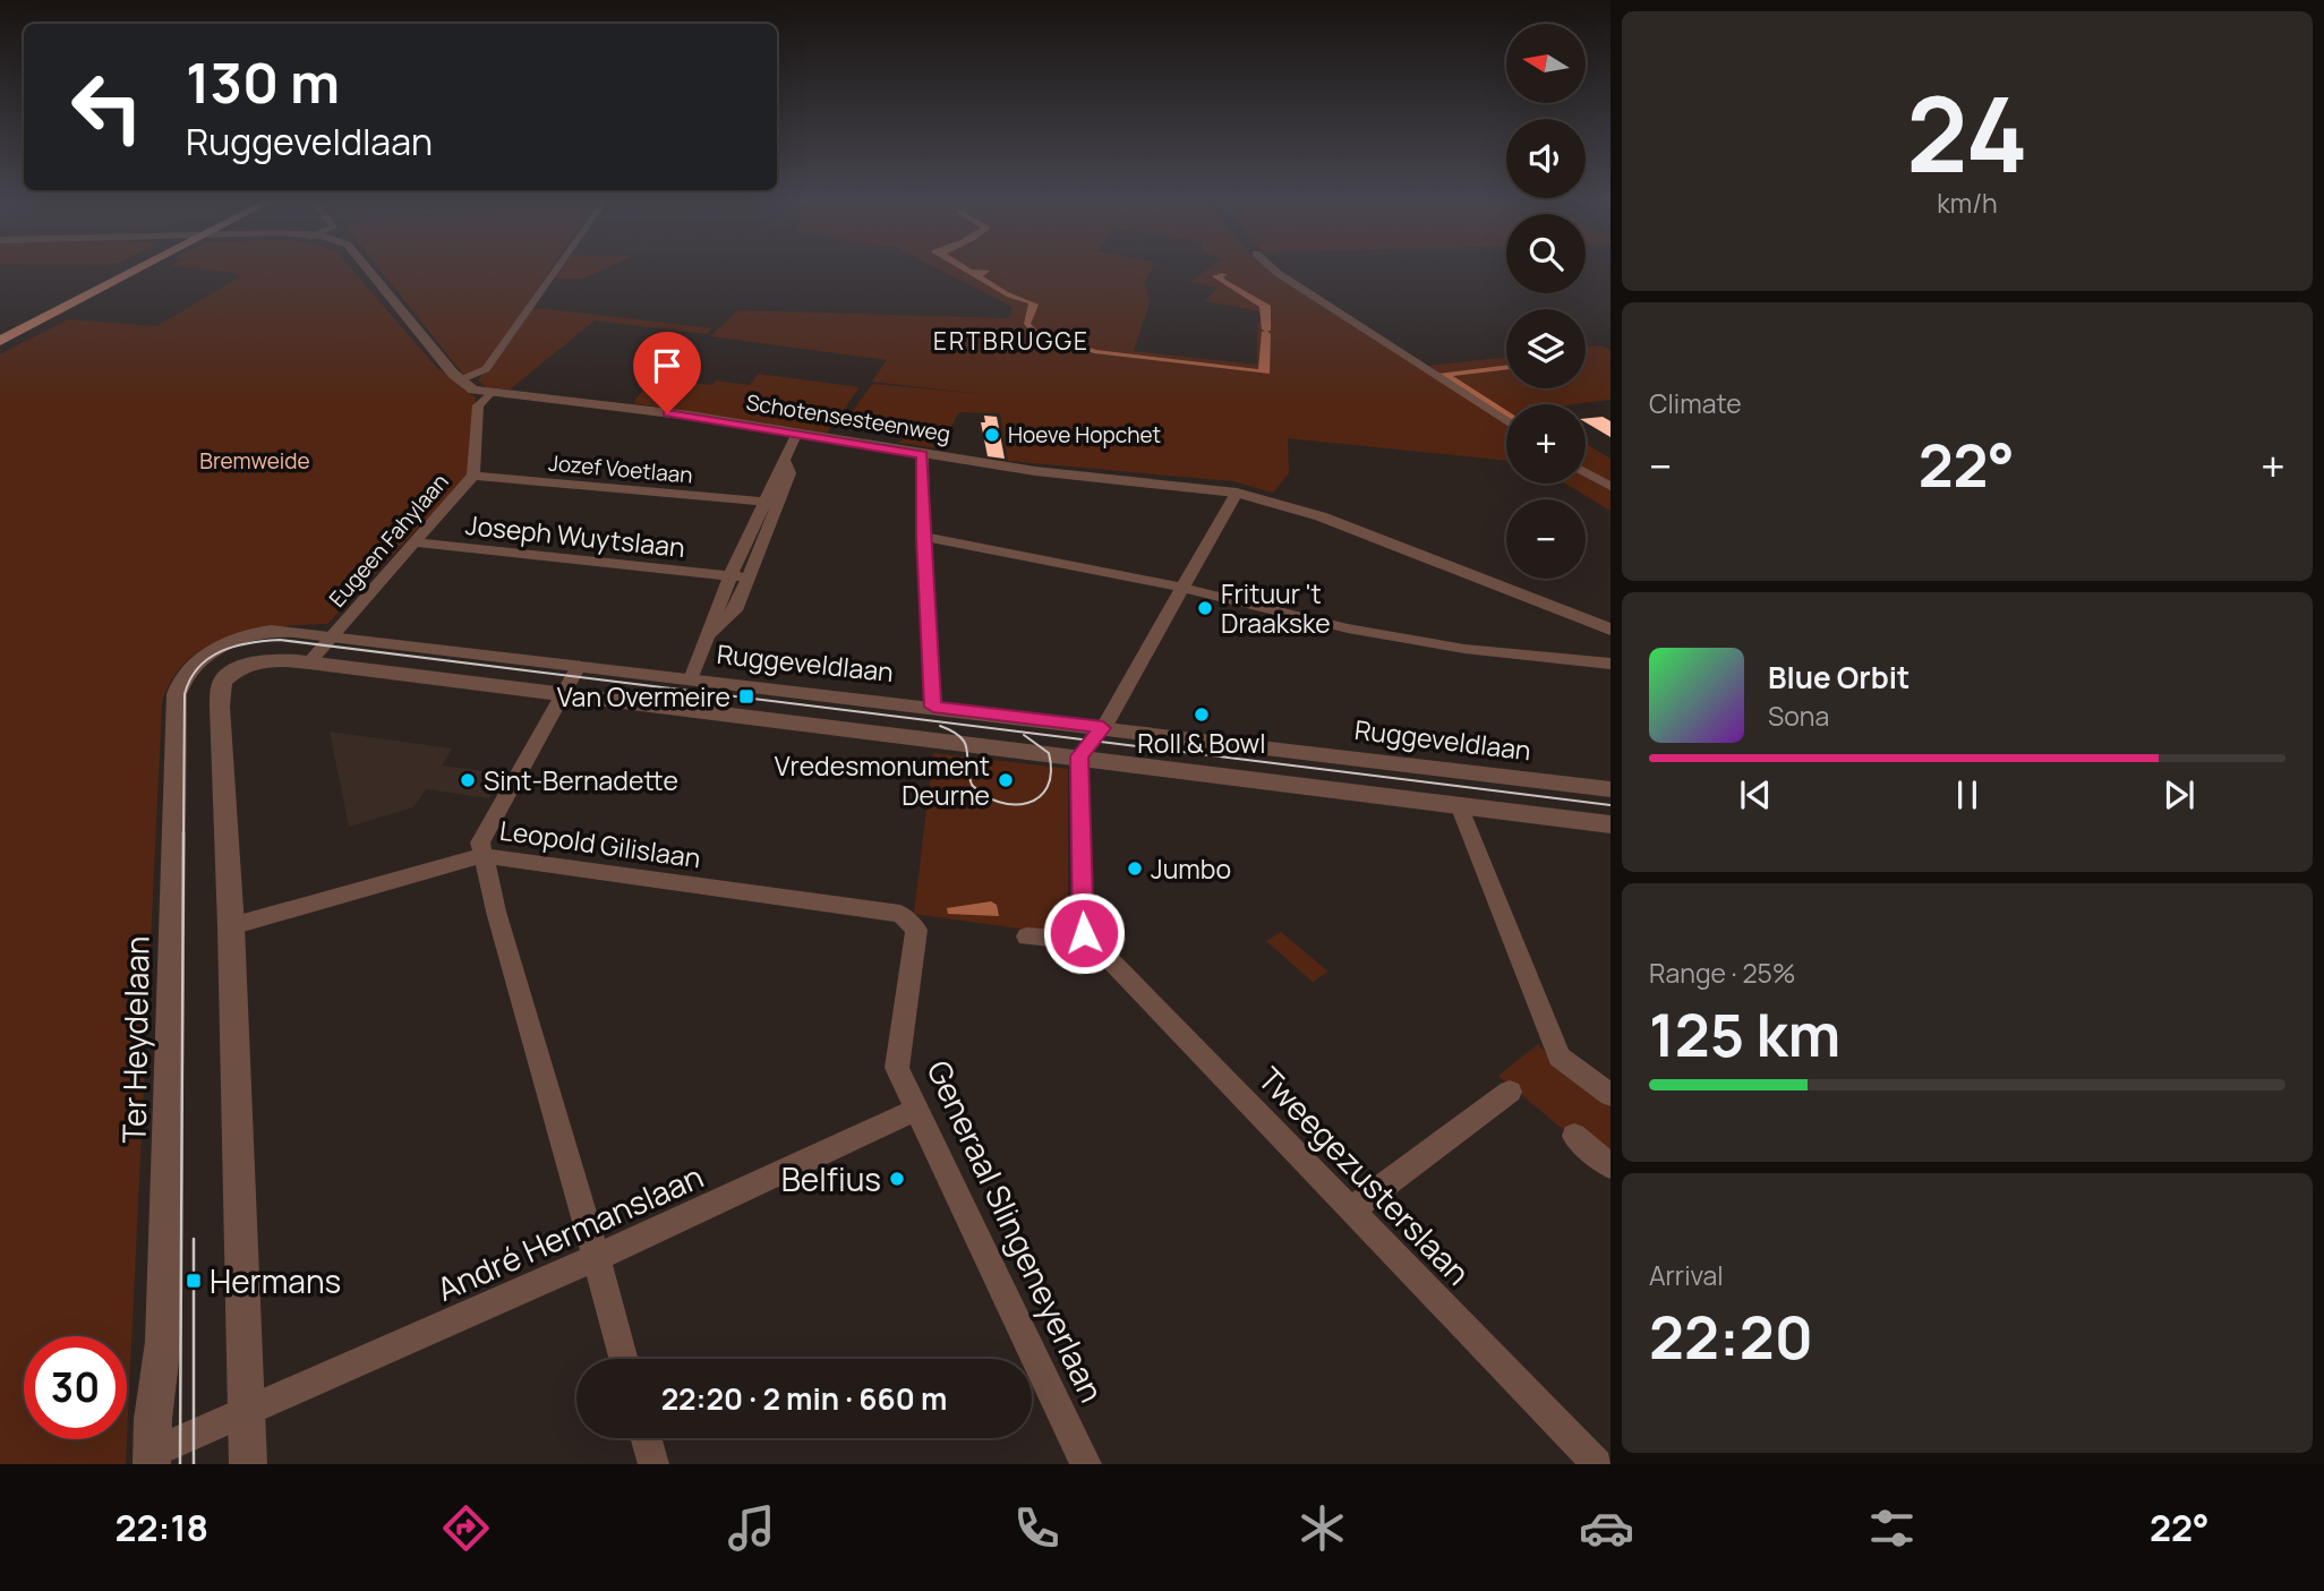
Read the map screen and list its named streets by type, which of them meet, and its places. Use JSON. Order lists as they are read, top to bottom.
{
  "streets": {
    "street": [
      "Schotensesteenweg",
      "Jozef Voetlaan",
      "Joseph Wuytslaan",
      "Eugeen Fahylaan",
      "Ruggeveldlaan",
      "Leopold Gilislaan",
      "Ter Heydelaan",
      "Tweegezusterslaan",
      "Generaal Slingeneyerlaan",
      "André Hermanslaan"
    ]
  },
  "crossings": [
    ["Schotensesteenweg", "Eugeen Fahylaan"],
    ["Jozef Voetlaan", "Eugeen Fahylaan"],
    ["Joseph Wuytslaan", "Eugeen Fahylaan"],
    ["Eugeen Fahylaan", "Ruggeveldlaan"],
    ["Ruggeveldlaan", "Ter Heydelaan"],
    ["Leopold Gilislaan", "Generaal Slingeneyerlaan"],
    ["Ter Heydelaan", "André Hermanslaan"],
    ["Generaal Slingeneyerlaan", "André Hermanslaan"]
  ],
  "districts": ["ERTBRUGGE"],
  "parks": ["Bremweide"],
  "places": {
    "other": [
      "Hoeve Hopchet",
      "Frituur 't Draakske",
      "Roll & Bowl",
      "Sint-Bernadette",
      "Vredesmonument Deurne",
      "Jumbo",
      "Belfius"
    ],
    "transit": ["Van Overmeire", "Hermans"]
  },
  "north": "left",
  "page": {
    "tile": [
      ["24", "km/h"],
      "Climate",
      ["Range · 25%", "125 km"],
      ["Arrival", "22:20"]
    ],
    "map_buttons": ["+", "−"],
    "turn": ["130 m", "Ruggeveldlaan"],
    "heat": ["−", "22°", "+"],
    "song": ["Blue Orbit", "Sona"],
    "limit": "30",
    "trip": "22:20 · 2 min · 660 m",
    "tabs": ["22:18", "22°"]
  }
}
